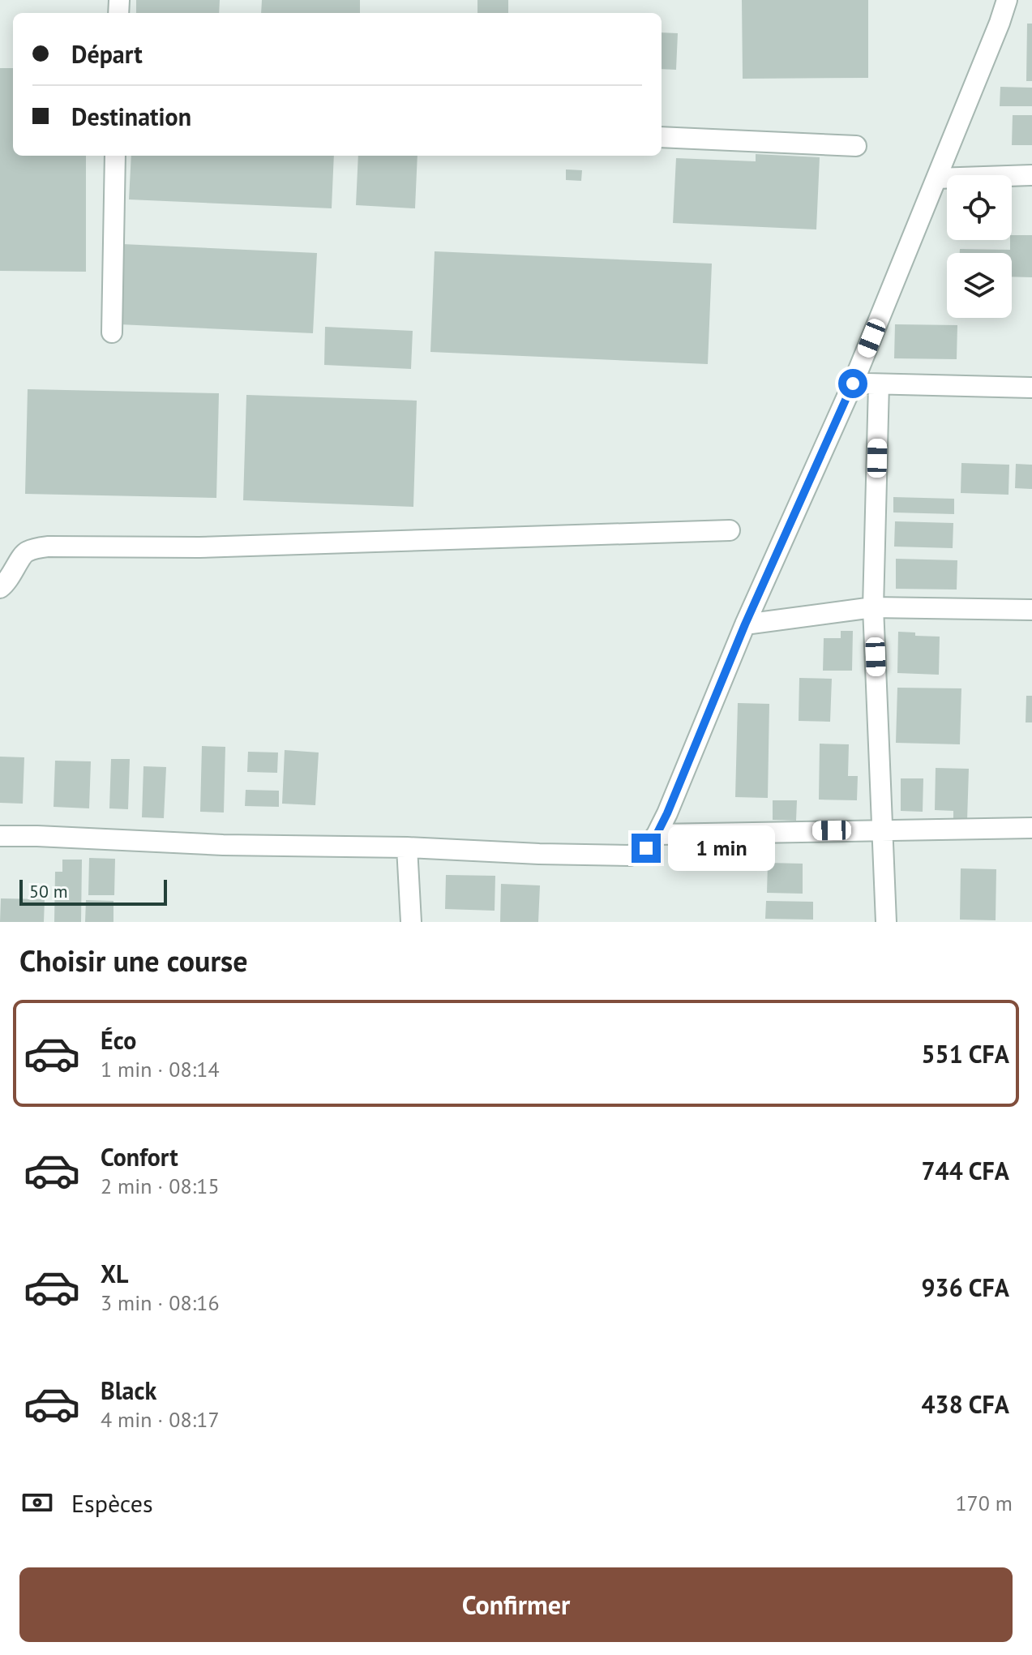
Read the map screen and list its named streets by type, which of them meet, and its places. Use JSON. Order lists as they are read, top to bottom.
{
  "scale_bar": "50 m",
  "page": {
    "banner": ["Départ", "Destination"],
    "bubble": "1 min",
    "scale": "50 m",
    "heading": "Choisir une course",
    "list": [
      {
        "name": "Éco",
        "note": "1 min · 08:14",
        "value": "551 CFA"
      },
      {
        "name": "Confort",
        "note": "2 min · 08:15",
        "value": "744 CFA"
      },
      {
        "name": "XL",
        "note": "3 min · 08:16",
        "value": "936 CFA"
      },
      {
        "name": "Black",
        "note": "4 min · 08:17",
        "value": "438 CFA"
      }
    ],
    "pay": ["Espèces", "170 m"],
    "buttons": "Confirmer"
  }
}
